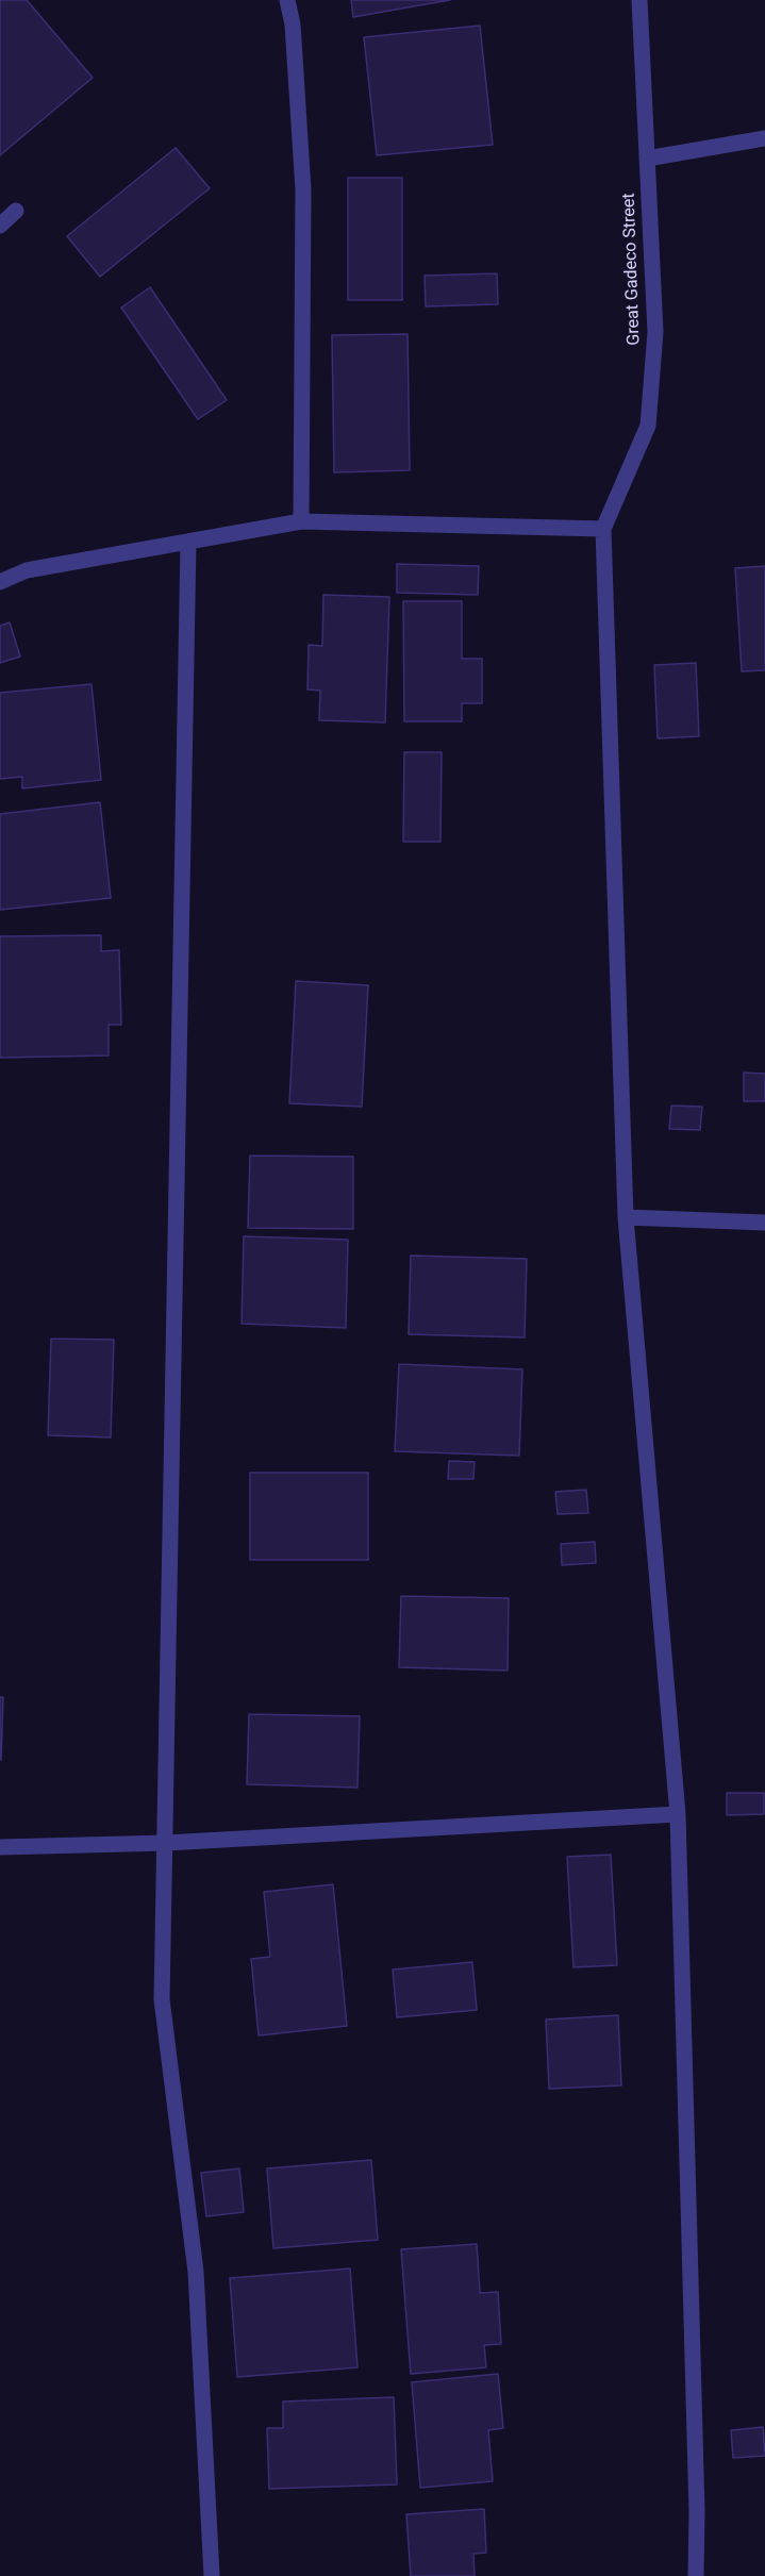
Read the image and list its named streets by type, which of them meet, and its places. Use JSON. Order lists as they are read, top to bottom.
{
  "streets": {
    "street": ["Great Gadeco Street"]
  }
}
